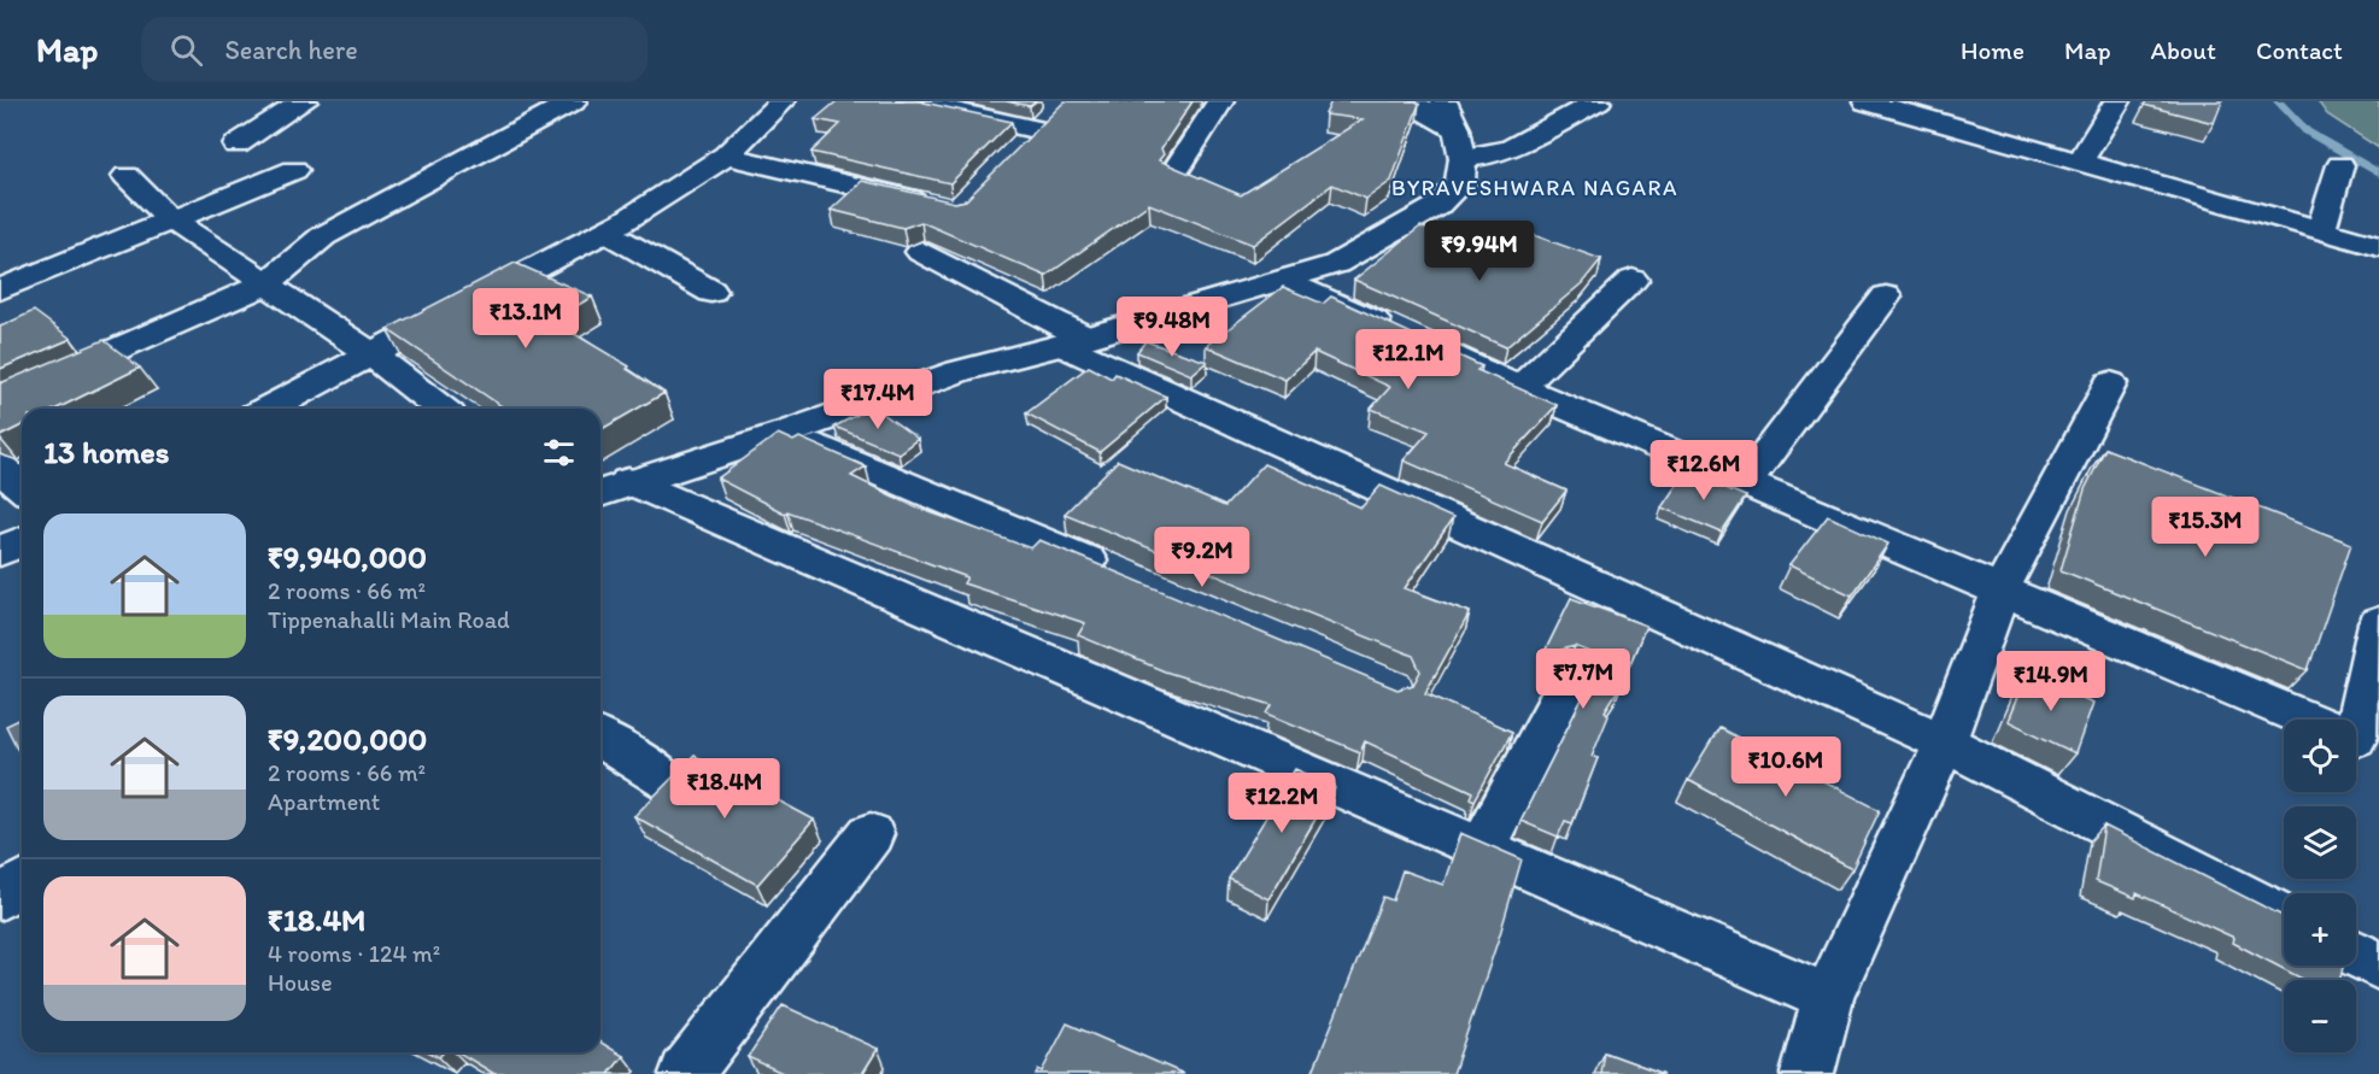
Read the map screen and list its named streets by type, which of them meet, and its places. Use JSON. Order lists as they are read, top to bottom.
{
  "districts": ["BYRAVESHWARA NAGARA"],
  "page": {
    "header": "Map",
    "search": "Search here",
    "nav": [
      "Home",
      "Map",
      "About",
      "Contact"
    ],
    "price": [
      "₹9.94M",
      "₹13.1M",
      "₹9.48M",
      "₹12.1M",
      "₹17.4M",
      "₹12.6M",
      "₹15.3M",
      "₹9.2M",
      "₹7.7M",
      "₹14.9M",
      "₹10.6M",
      "₹18.4M",
      "₹12.2M"
    ],
    "heading": "13 homes",
    "list": [
      {
        "name": "₹9,940,000",
        "note": "2 rooms · 66 m² · Tippenahalli Main Road"
      },
      {
        "name": "₹9,200,000",
        "note": "2 rooms · 66 m² · Apartment"
      },
      {
        "name": "₹18.4M",
        "note": "4 rooms · 124 m² · House"
      }
    ],
    "map_buttons": ["+", "−"]
  }
}
